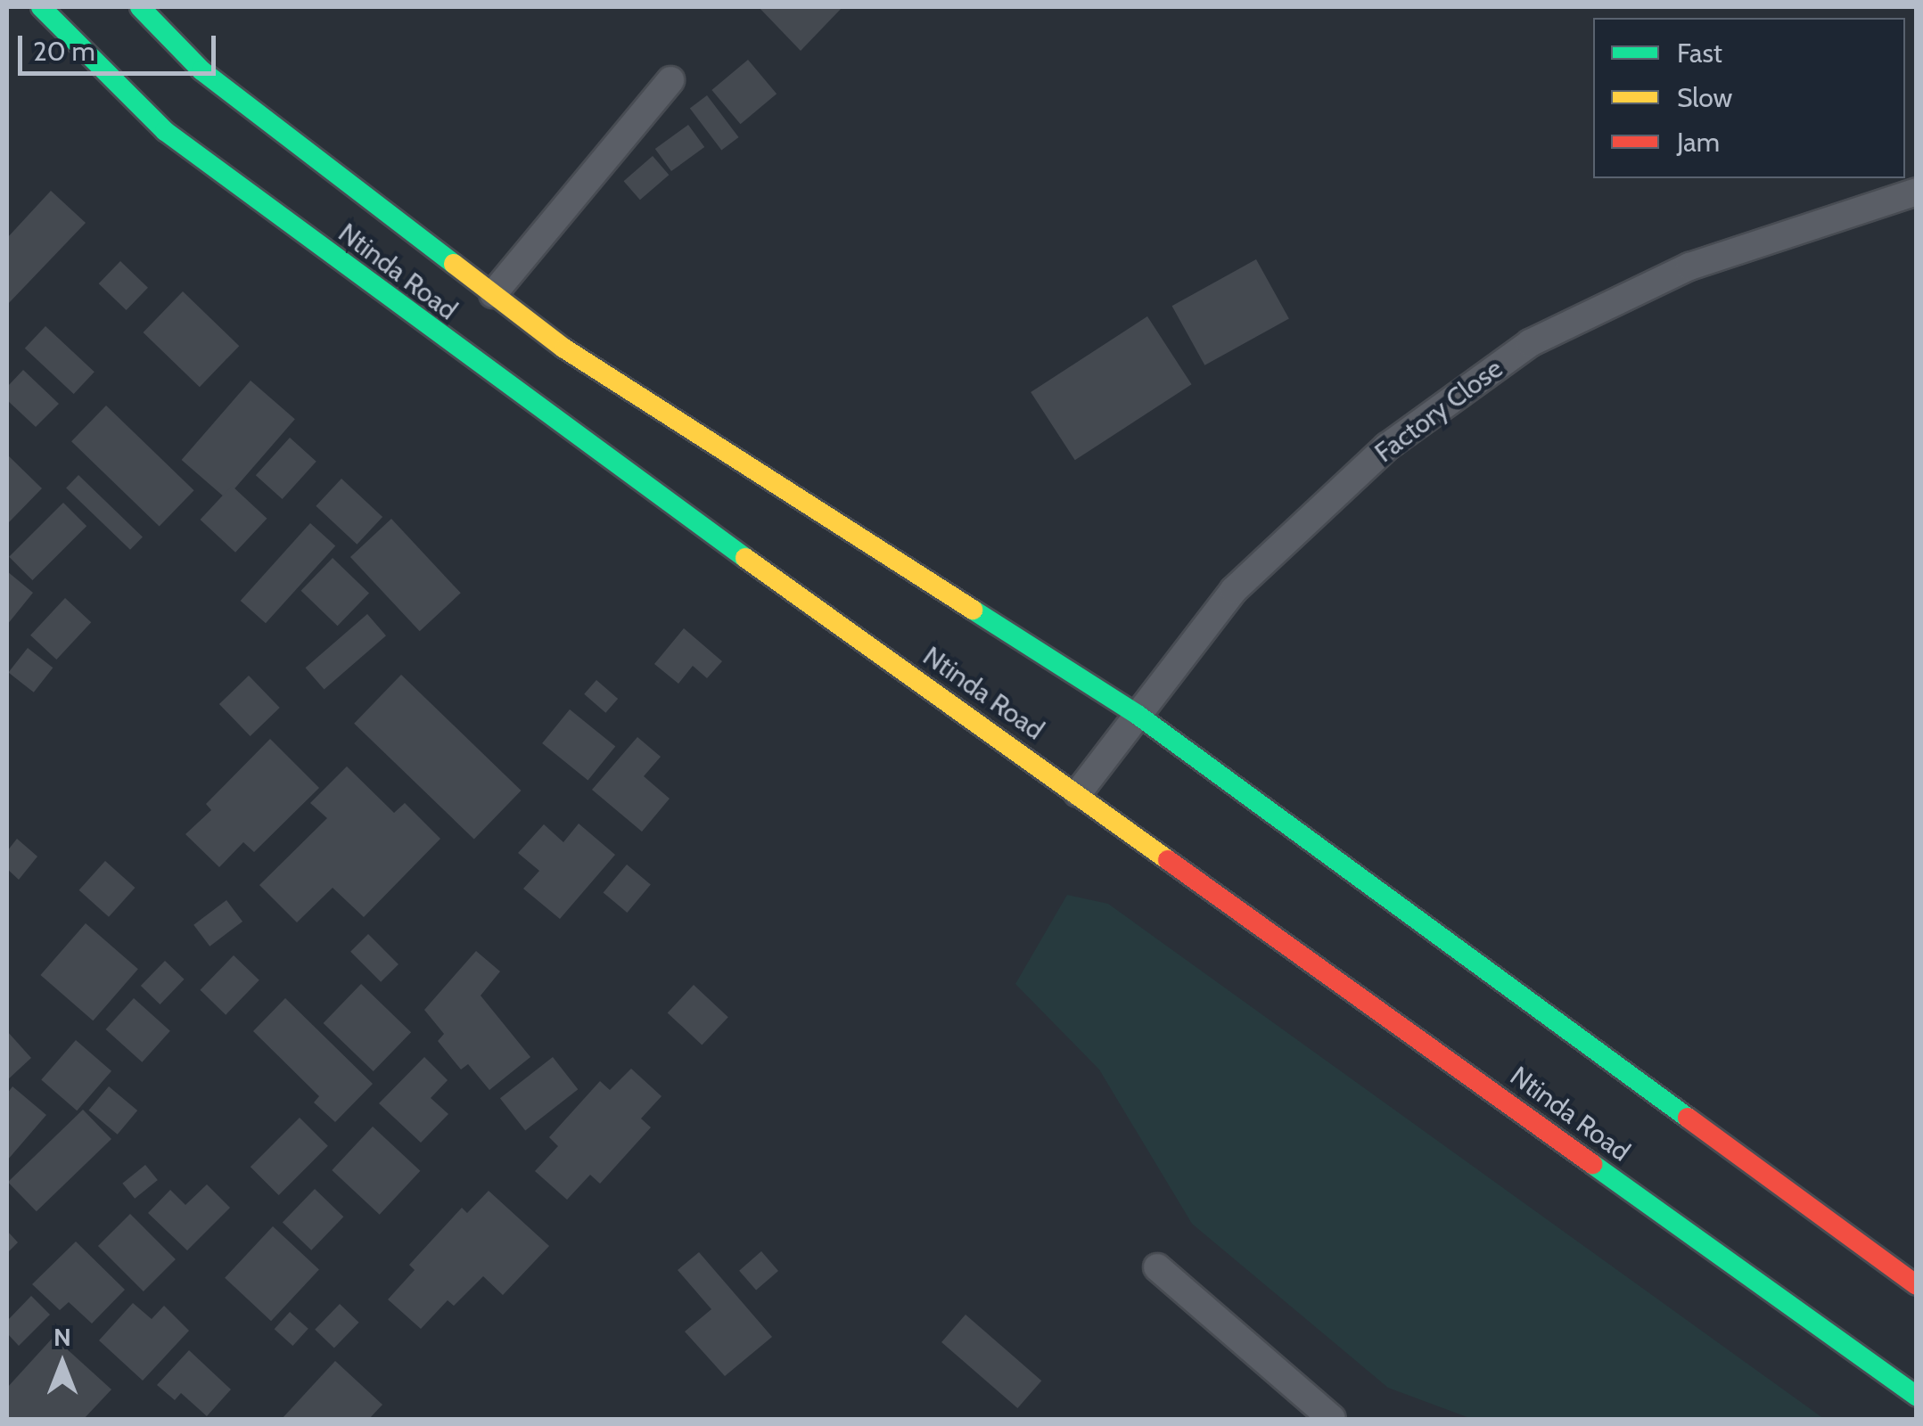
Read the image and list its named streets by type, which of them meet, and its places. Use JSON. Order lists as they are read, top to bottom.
{
  "streets": {
    "main road": ["Ntinda Road"],
    "lane": ["Factory Close"]
  },
  "crossings": [
    ["Ntinda Road", "Factory Close"]
  ],
  "legend": ["Fast", "Slow", "Jam"],
  "scale_bar": "20 m",
  "north": "top"
}
